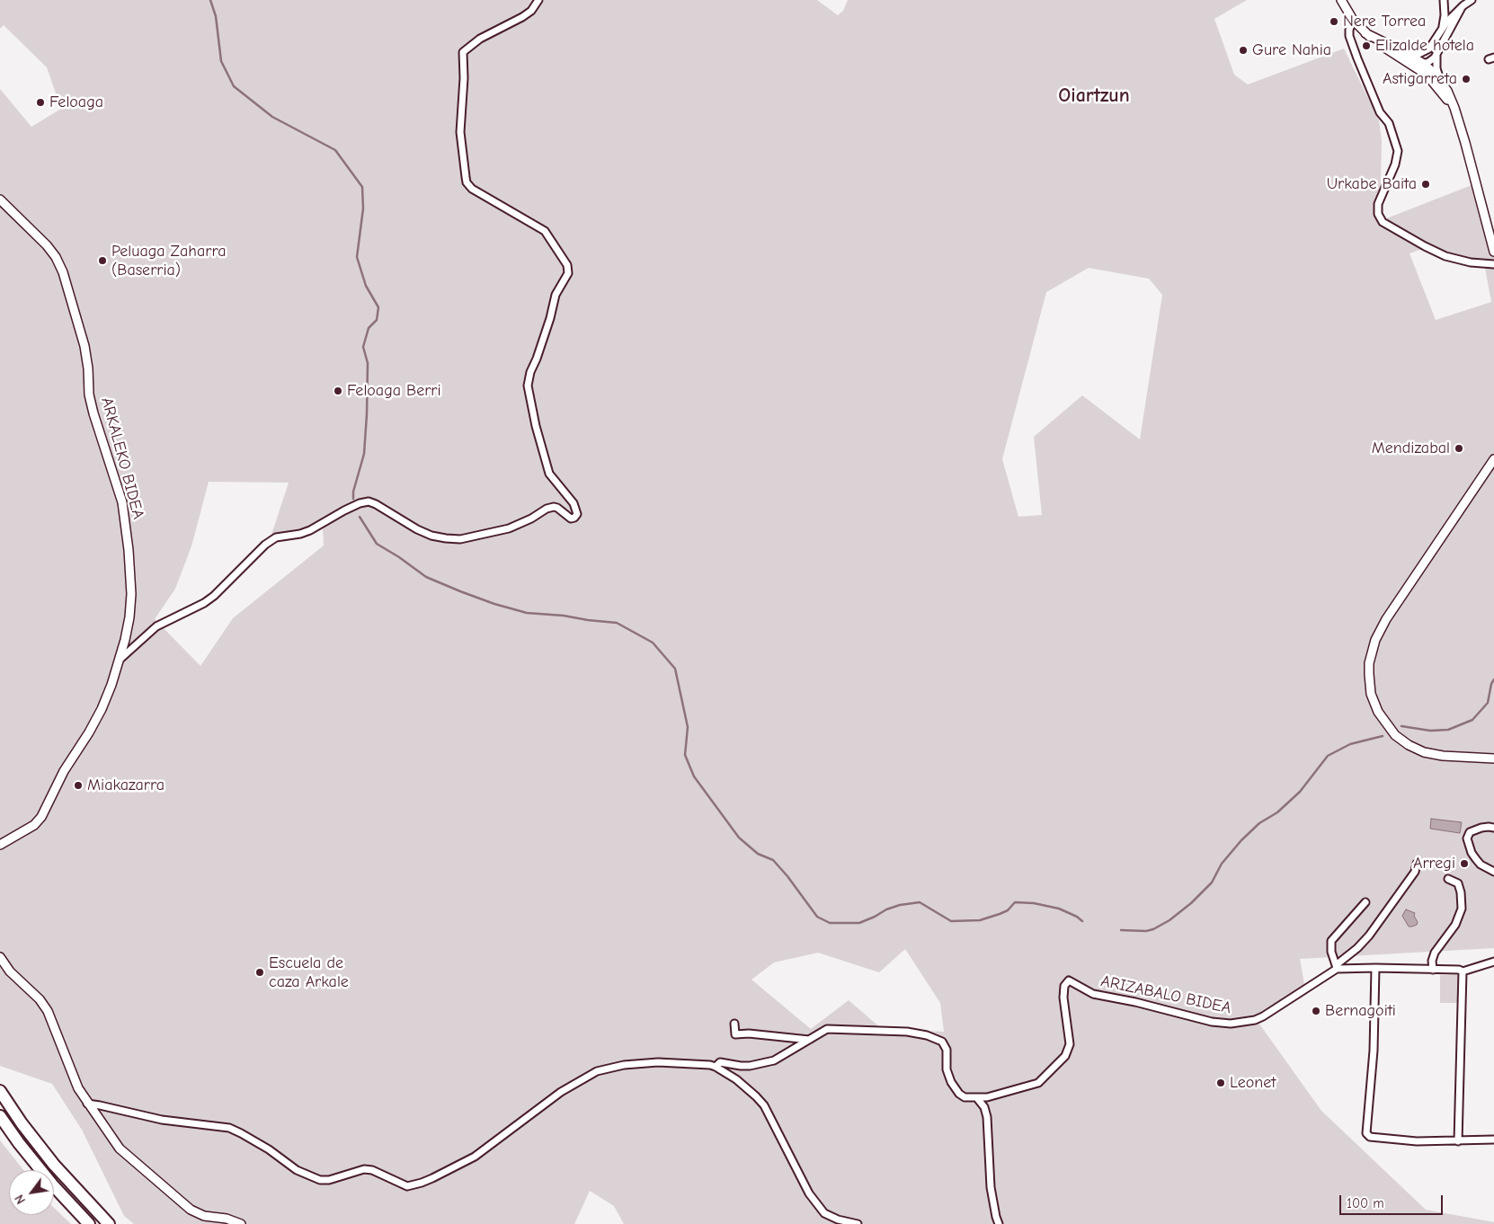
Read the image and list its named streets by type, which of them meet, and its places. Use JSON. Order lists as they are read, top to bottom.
{
  "streets": {
    "street": ["ARKALEKO BIDEA", "ARIZABALO BIDEA"]
  },
  "districts": ["Oiartzun"],
  "places": [
    "Nere Torrea",
    "Elizalde hotela",
    "Gure Nahia",
    "Astigarreta",
    "Feloaga",
    "Urkabe Baita",
    "Peluaga Zaharra (Baserria)",
    "Feloaga Berri",
    "Mendizabal",
    "Miakazarra",
    "Arregi",
    "Escuela de caza Arkale",
    "Bernagoiti",
    "Leonet"
  ],
  "scale_bar": "100 m",
  "north": "bottom left"
}
